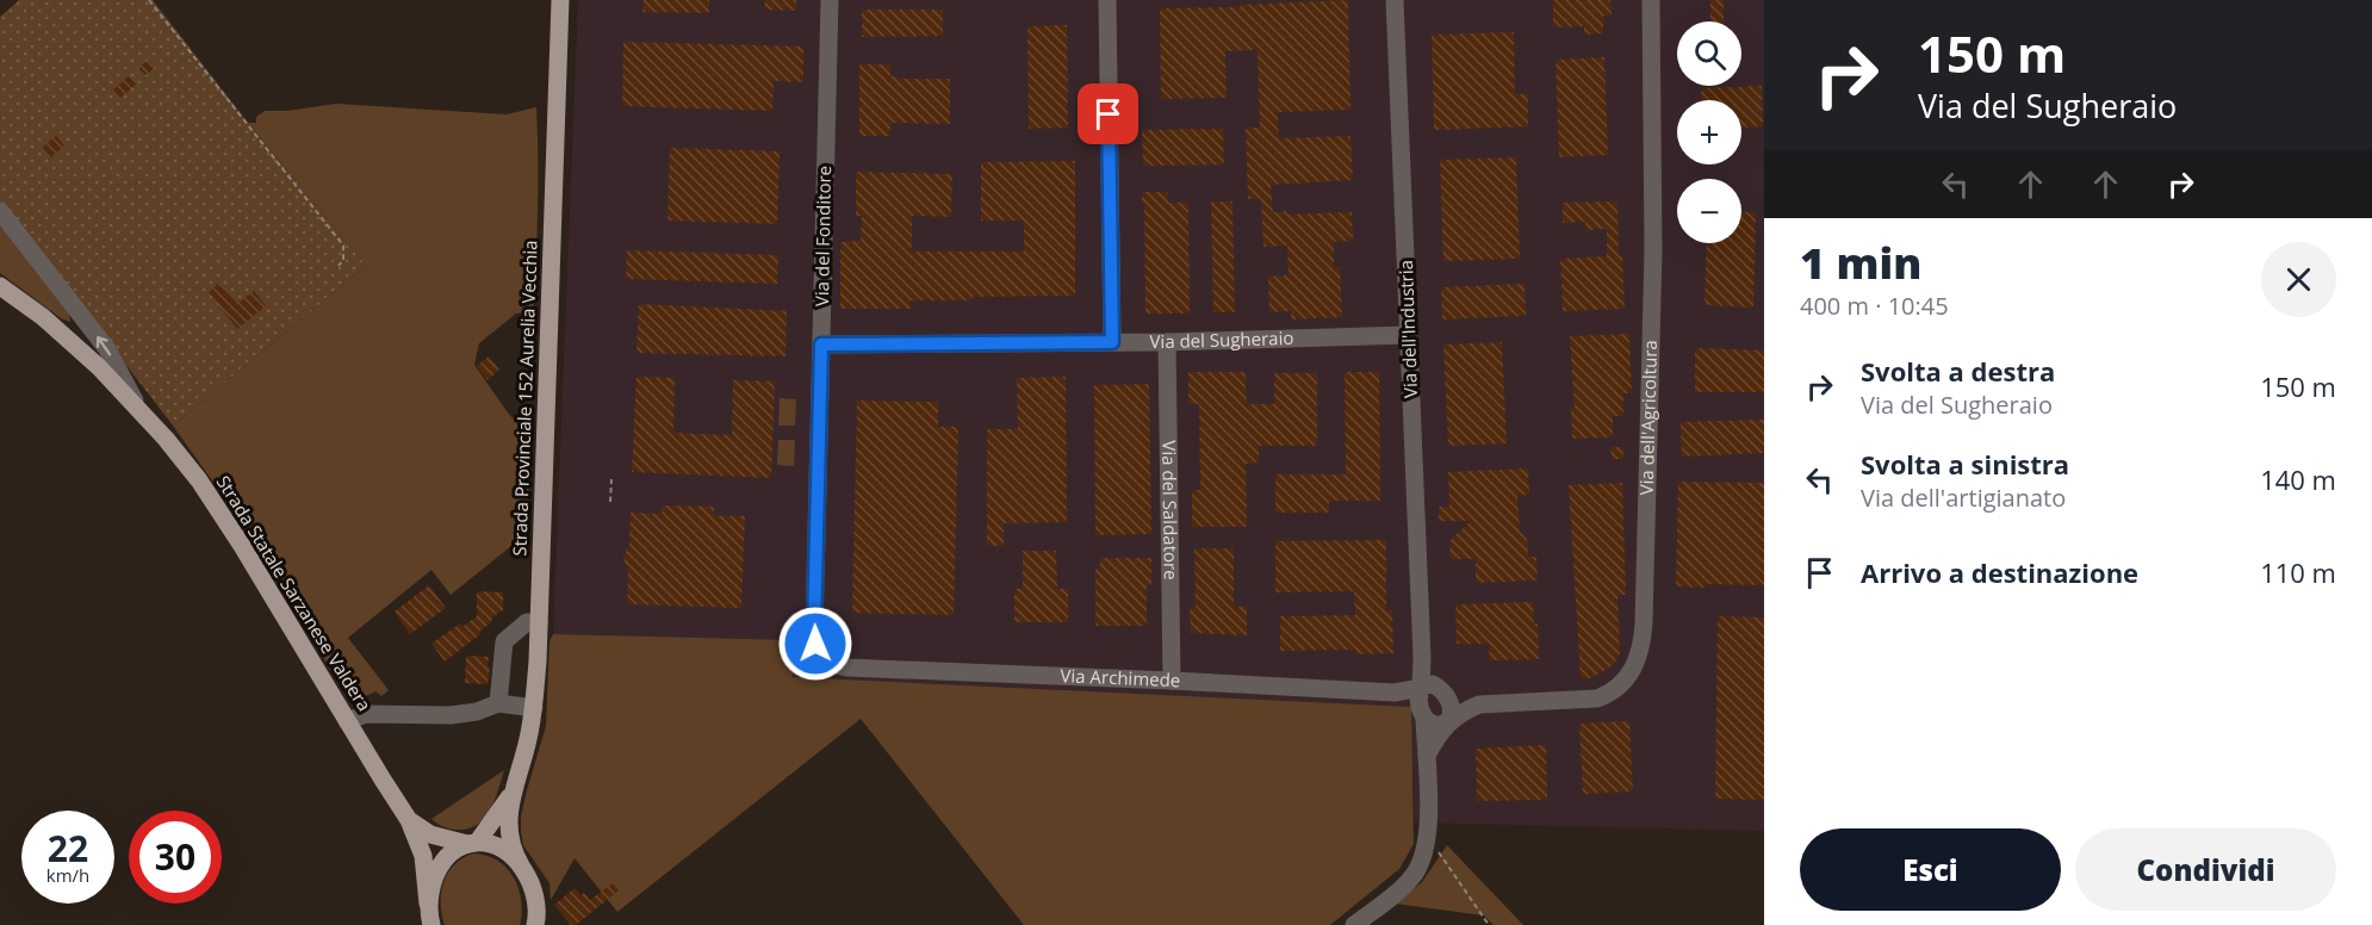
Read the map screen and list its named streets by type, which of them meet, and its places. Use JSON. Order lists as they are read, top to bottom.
{
  "streets": {
    "main road": ["Strada Provinciale 152 Aurelia Vecchia", "Strada Statale Sarzanese Valdera"],
    "street": [
      "Via del Fonditore",
      "Via dell'Industria",
      "Via del Sugheraio",
      "Via dell'Agricoltura",
      "Via del Saldatore",
      "Via Archimede"
    ]
  },
  "crossings": [
    ["Via del Fonditore", "Via del Sugheraio"],
    ["Via del Fonditore", "Via Archimede"],
    ["Via dell'Industria", "Via del Sugheraio"],
    ["Via dell'Industria", "Via dell'Agricoltura"],
    ["Via dell'Industria", "Via Archimede"],
    ["Via del Sugheraio", "Via del Saldatore"],
    ["Strada Provinciale 152 Aurelia Vecchia", "Strada Statale Sarzanese Valdera"],
    ["Via dell'Agricoltura", "Via Archimede"],
    ["Via del Saldatore", "Via Archimede"]
  ],
  "page": {
    "turn": ["150 m", "Via del Sugheraio"],
    "map_buttons": ["+", "−"],
    "heading": ["1 min", "400 m · 10:45"],
    "list": [
      {
        "name": "Svolta a destra",
        "note": "Via del Sugheraio",
        "value": "150 m"
      },
      {
        "name": "Svolta a sinistra",
        "note": "Via dell'artigianato",
        "value": "140 m"
      },
      {
        "name": "Arrivo a destinazione",
        "value": "110 m"
      }
    ],
    "speed": "22 km/h",
    "limit": "30",
    "buttons": ["Esci", "Condividi"]
  }
}
